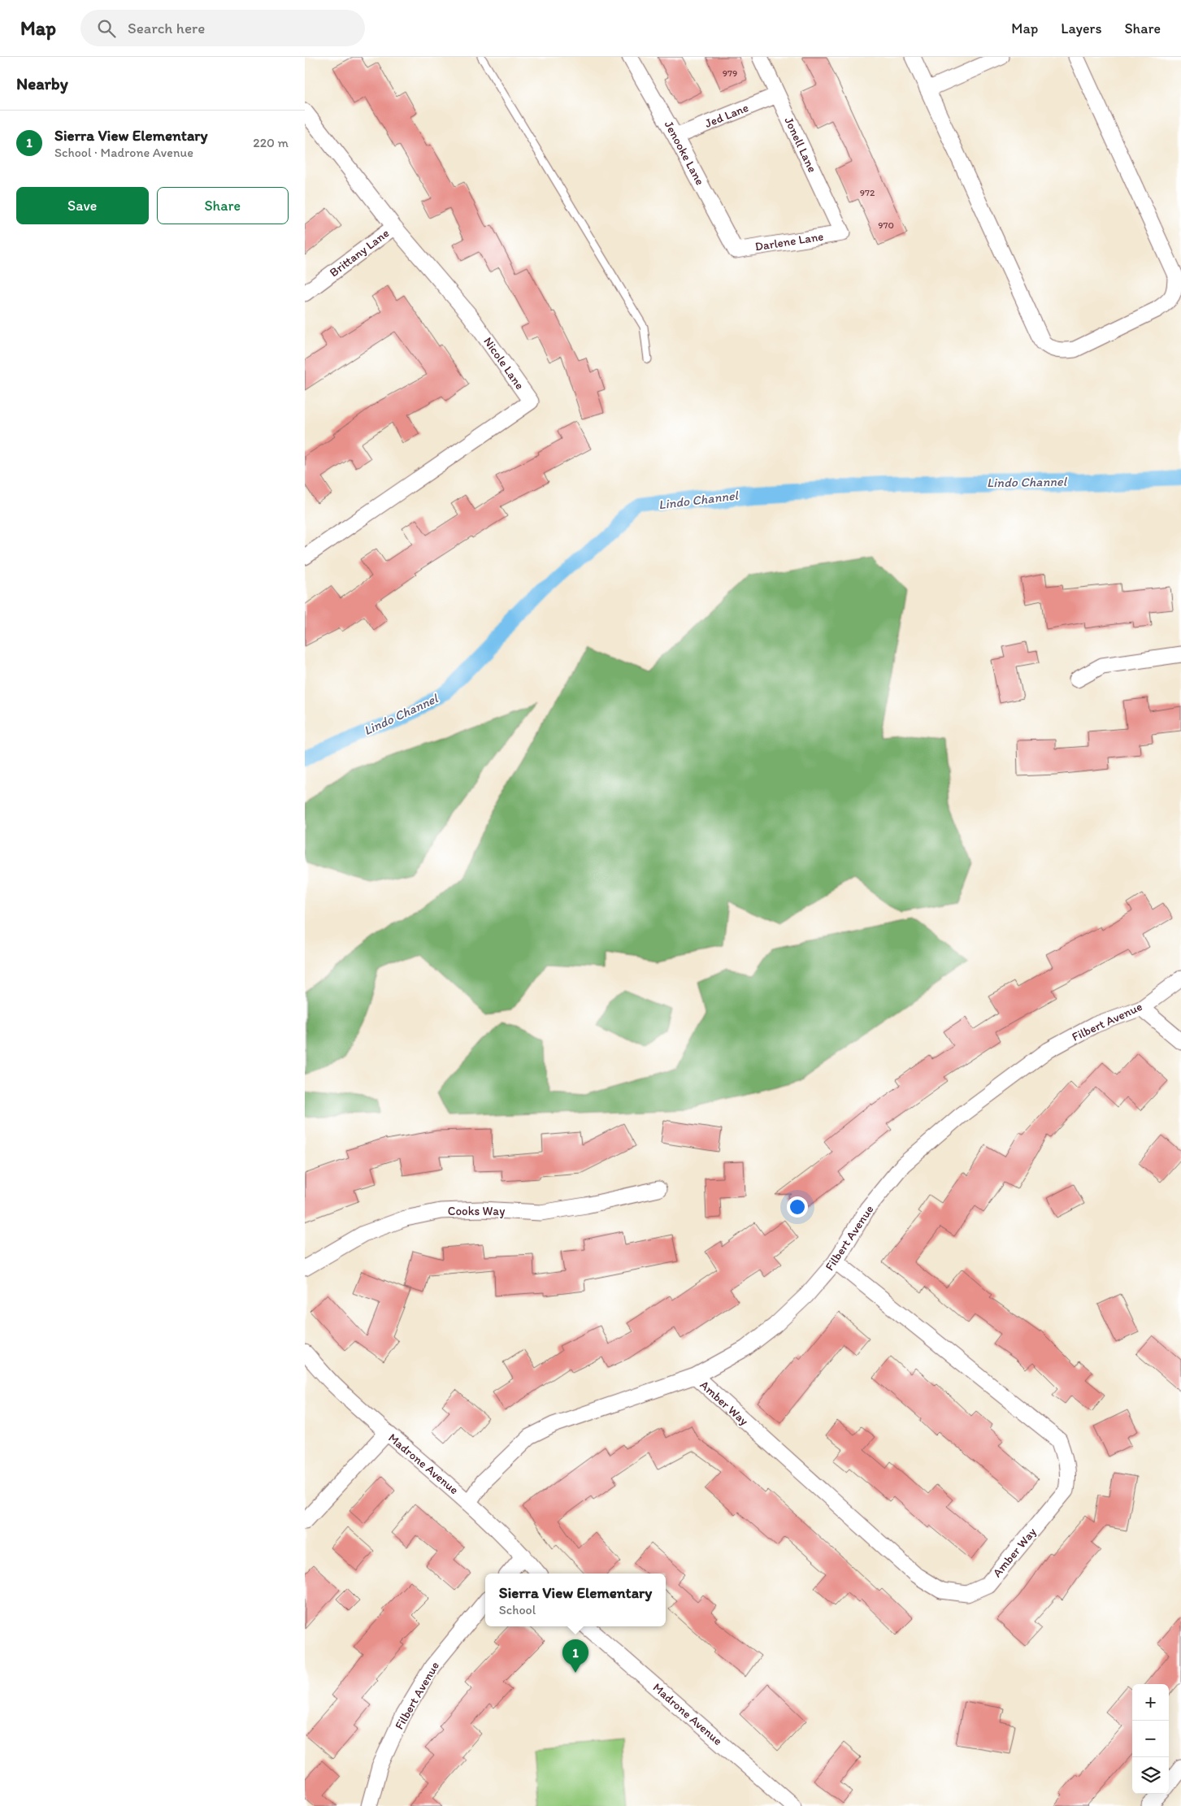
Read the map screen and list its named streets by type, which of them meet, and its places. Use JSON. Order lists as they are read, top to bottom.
{
  "streets": {
    "street": [
      "Jed Lane",
      "Jonell Lane",
      "Jenooke Lane",
      "Darlene Lane",
      "Brittany Lane",
      "Nicole Lane",
      "Filbert Avenue",
      "Cooks Way",
      "Amber Way",
      "Madrone Avenue"
    ]
  },
  "crossings": [
    ["Jed Lane", "Jonell Lane"],
    ["Jed Lane", "Jenooke Lane"],
    ["Jonell Lane", "Darlene Lane"],
    ["Jenooke Lane", "Darlene Lane"],
    ["Brittany Lane", "Nicole Lane"],
    ["Filbert Avenue", "Amber Way"],
    ["Filbert Avenue", "Madrone Avenue"]
  ],
  "water": ["Lindo Channel"],
  "house_numbers": ["979", "972", "970"],
  "page": {
    "header": "Map",
    "search": "Search here",
    "nav": ["Map", "Layers", "Share"],
    "heading": "Nearby",
    "list": [
      {
        "mark": "1",
        "name": "Sierra View Elementary",
        "note": "School · Madrone Avenue",
        "value": "220 m"
      }
    ],
    "buttons": ["Save", "Share"],
    "popup": ["Sierra View Elementary", "School"],
    "pins": "1",
    "map_buttons": ["+", "−"]
  }
}
